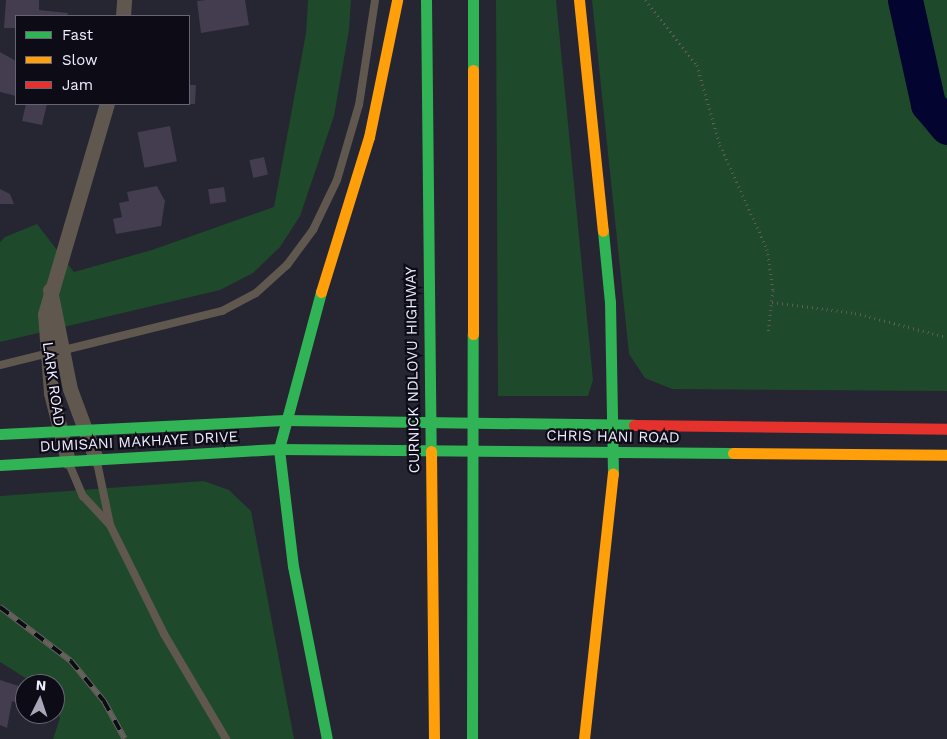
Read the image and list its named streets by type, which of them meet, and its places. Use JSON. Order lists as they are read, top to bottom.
{
  "streets": {
    "main road": ["CURNICK NDLOVU HIGHWAY", "CHRIS HANI ROAD", "DUMISANI MAKHAYE DRIVE"],
    "street": ["LARK ROAD"]
  },
  "crossings": [
    ["LARK ROAD", "DUMISANI MAKHAYE DRIVE"],
    ["CHRIS HANI ROAD", "DUMISANI MAKHAYE DRIVE"]
  ],
  "legend": ["Fast", "Slow", "Jam"],
  "north": "top"
}
